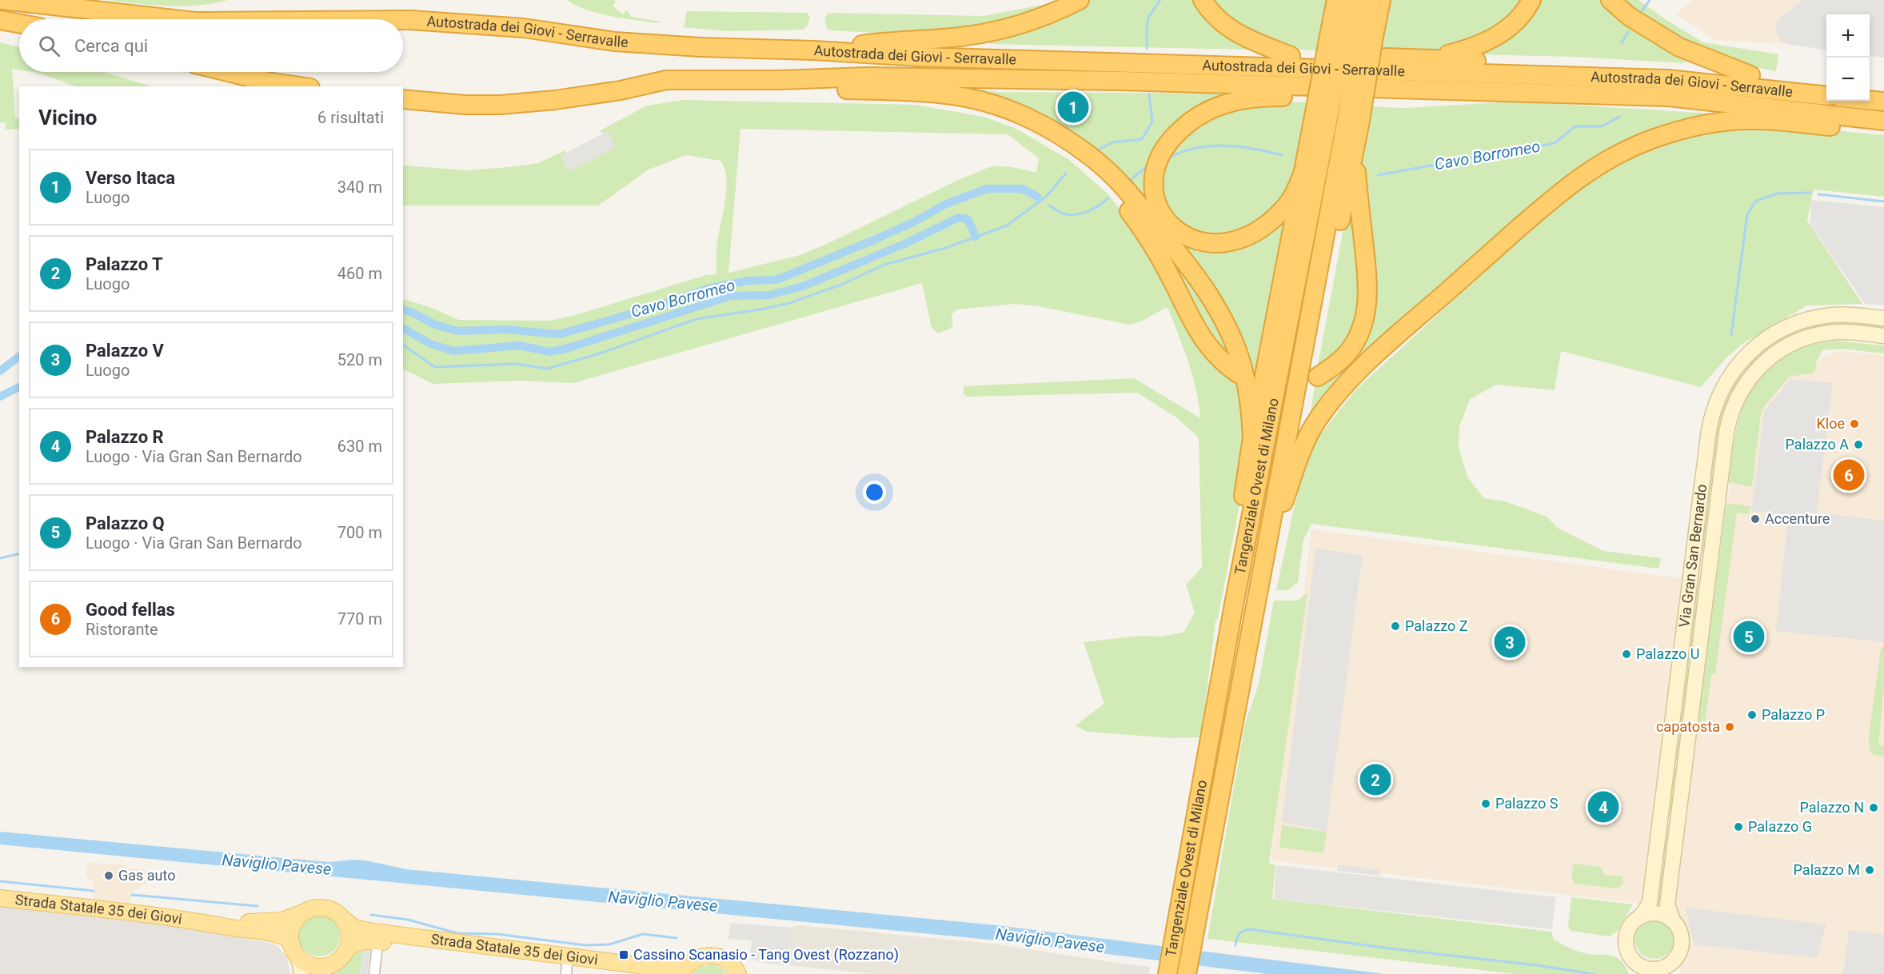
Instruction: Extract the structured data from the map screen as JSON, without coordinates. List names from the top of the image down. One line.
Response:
{"streets":{"highway":["Autostrada dei Giovi - Serravalle","Tangenziale Ovest di Milano"],"main road":["Via Gran San Bernardo","Strada Statale 35 dei Giovi"]},"water":["Cavo Borromeo","Naviglio Pavese"],"places":{"other":["Kloe","Palazzo A","Accenture","Palazzo Z","Palazzo U","Palazzo P","capatosta","Palazzo S","Palazzo N","Palazzo G","Palazzo M","Gas auto"],"transit":["Cassino Scanasio - Tang Ovest (Rozzano)"]},"page":{"map_buttons":["+","−"],"search":"Cerca qui","heading":["Vicino","6 risultati"],"pins":["1","6","5","3","2","4"],"list":[{"mark":"1","name":"Verso Itaca","note":"Luogo","value":"340 m"},{"mark":"2","name":"Palazzo T","note":"Luogo","value":"460 m"},{"mark":"3","name":"Palazzo V","note":"Luogo","value":"520 m"},{"mark":"4","name":"Palazzo R","note":"Luogo · Via Gran San Bernardo","value":"630 m"},{"mark":"5","name":"Palazzo Q","note":"Luogo · Via Gran San Bernardo","value":"700 m"},{"mark":"6","name":"Good fellas","note":"Ristorante","value":"770 m"}]}}
